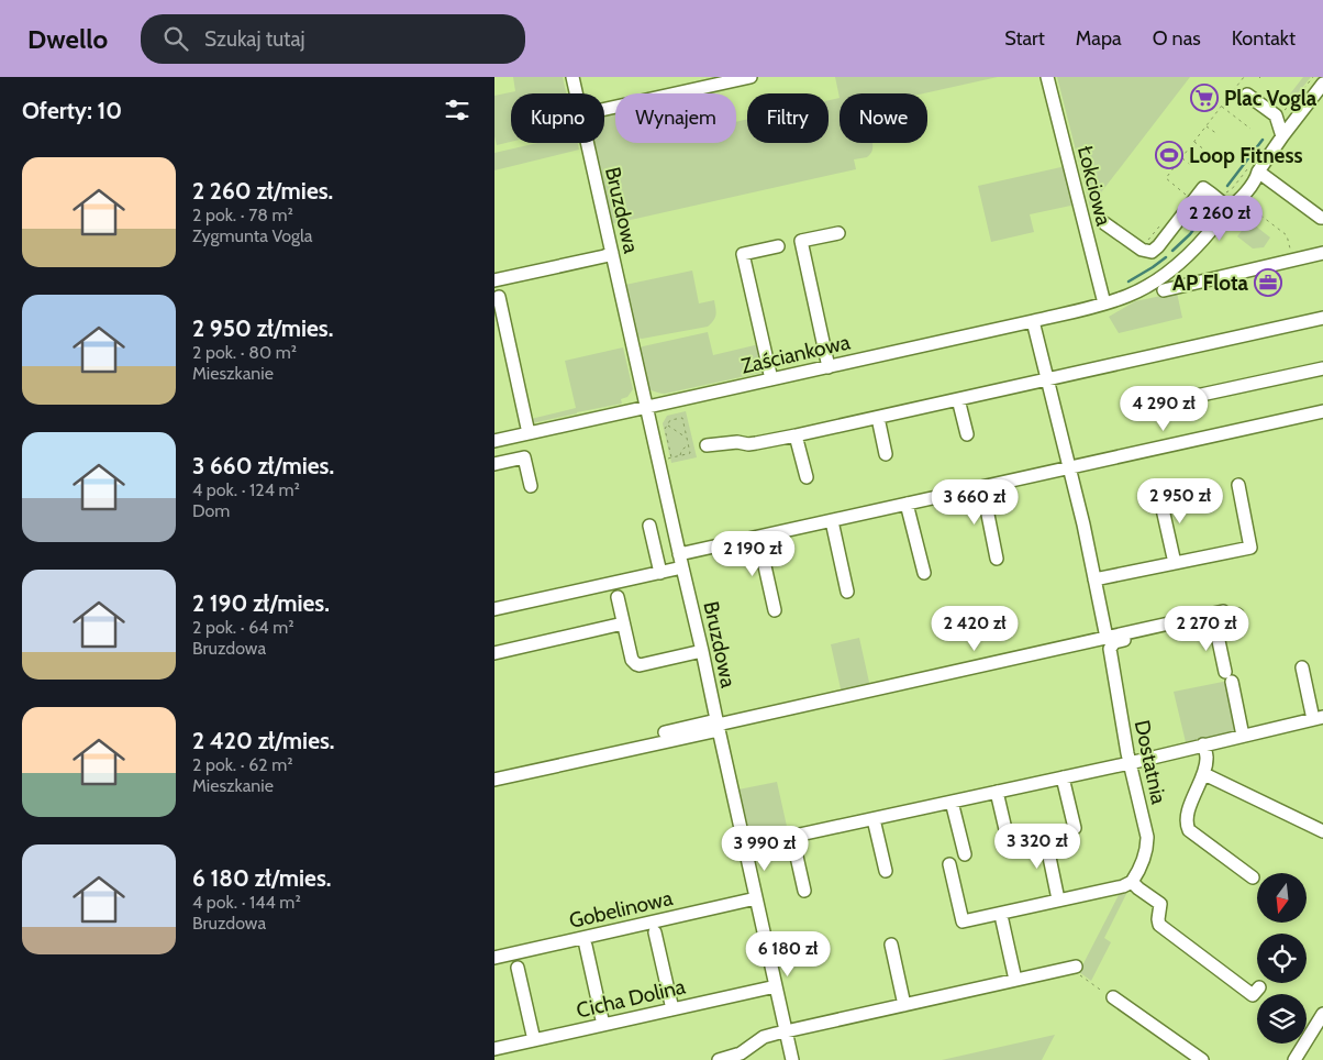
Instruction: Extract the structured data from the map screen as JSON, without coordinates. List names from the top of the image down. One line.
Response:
{"streets":{"street":["Łokciowa","Bruzdowa","Zaściankowa","Dostatnia","Gobelinowa","Cicha Dolina"]},"crossings":[["Łokciowa","Zaściankowa"],["Bruzdowa","Zaściankowa"],["Bruzdowa","Gobelinowa"],["Bruzdowa","Cicha Dolina"],["Zaściankowa","Dostatnia"]],"places":{"supermarket":["Plac Vogla"],"sports":["Loop Fitness"],"office":["AP Flota"]},"north":"bottom","page":{"header":"Dwello","search":"Szukaj tutaj","nav":["Start","Mapa","O nas","Kontakt"],"heading":"Oferty: 10","chip":["Kupno","Wynajem","Filtry","Nowe"],"list":[{"name":"2 260 zł/mies.","note":"2 pok. · 78 m² · Zygmunta Vogla"},{"name":"2 950 zł/mies.","note":"2 pok. · 80 m² · Mieszkanie"},{"name":"3 660 zł/mies.","note":"4 pok. · 124 m² · Dom"},{"name":"2 190 zł/mies.","note":"2 pok. · 64 m² · Bruzdowa"},{"name":"2 420 zł/mies.","note":"2 pok. · 62 m² · Mieszkanie"},{"name":"6 180 zł/mies.","note":"4 pok. · 144 m² · Bruzdowa"}],"price":["2 260 zł","4 290 zł","2 950 zł","3 660 zł","2 190 zł","2 420 zł","2 270 zł","3 320 zł","3 990 zł","6 180 zł"]}}
